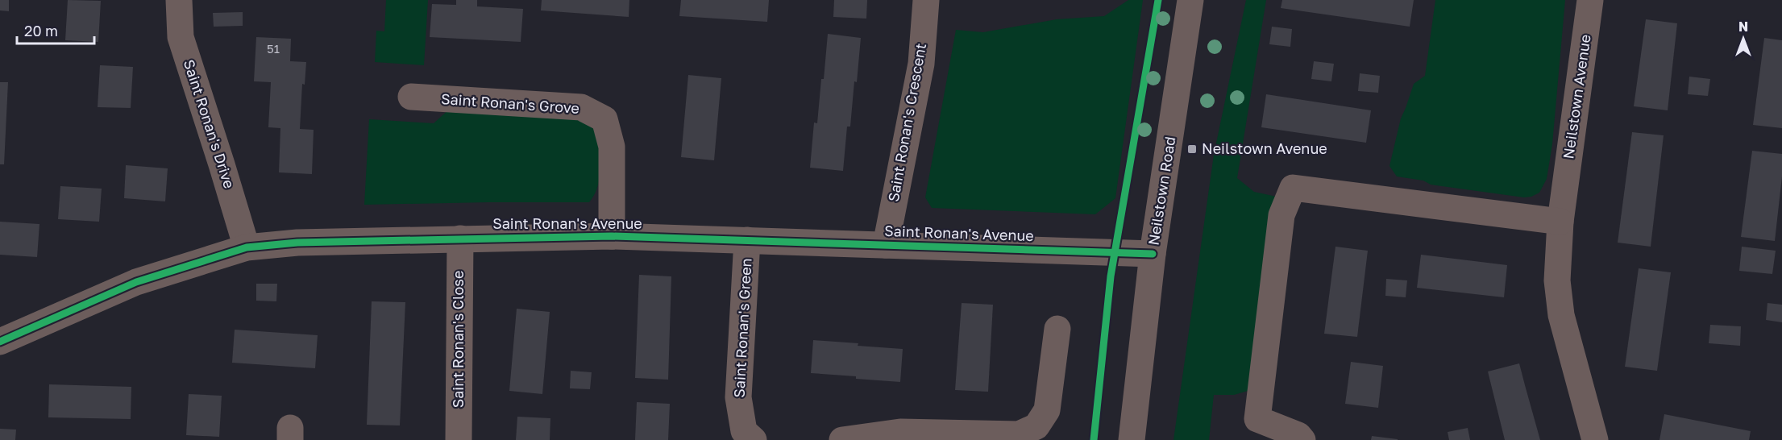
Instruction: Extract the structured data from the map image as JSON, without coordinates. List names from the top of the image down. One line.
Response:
{"streets":{"street":["Neilstown Avenue","Saint Ronan's Grove","Saint Ronan's Crescent","Saint Ronan's Drive","Neilstown Road","Saint Ronan's Avenue","Saint Ronan's Green","Saint Ronan's Close"]},"crossings":[["Saint Ronan's Grove","Saint Ronan's Avenue"],["Saint Ronan's Crescent","Saint Ronan's Avenue"],["Saint Ronan's Drive","Saint Ronan's Avenue"],["Neilstown Road","Saint Ronan's Avenue"],["Saint Ronan's Avenue","Saint Ronan's Green"],["Saint Ronan's Avenue","Saint Ronan's Close"]],"places":{"transit":["Neilstown Avenue"]},"house_numbers":["51"],"scale_bar":"20 m","north":"top"}
